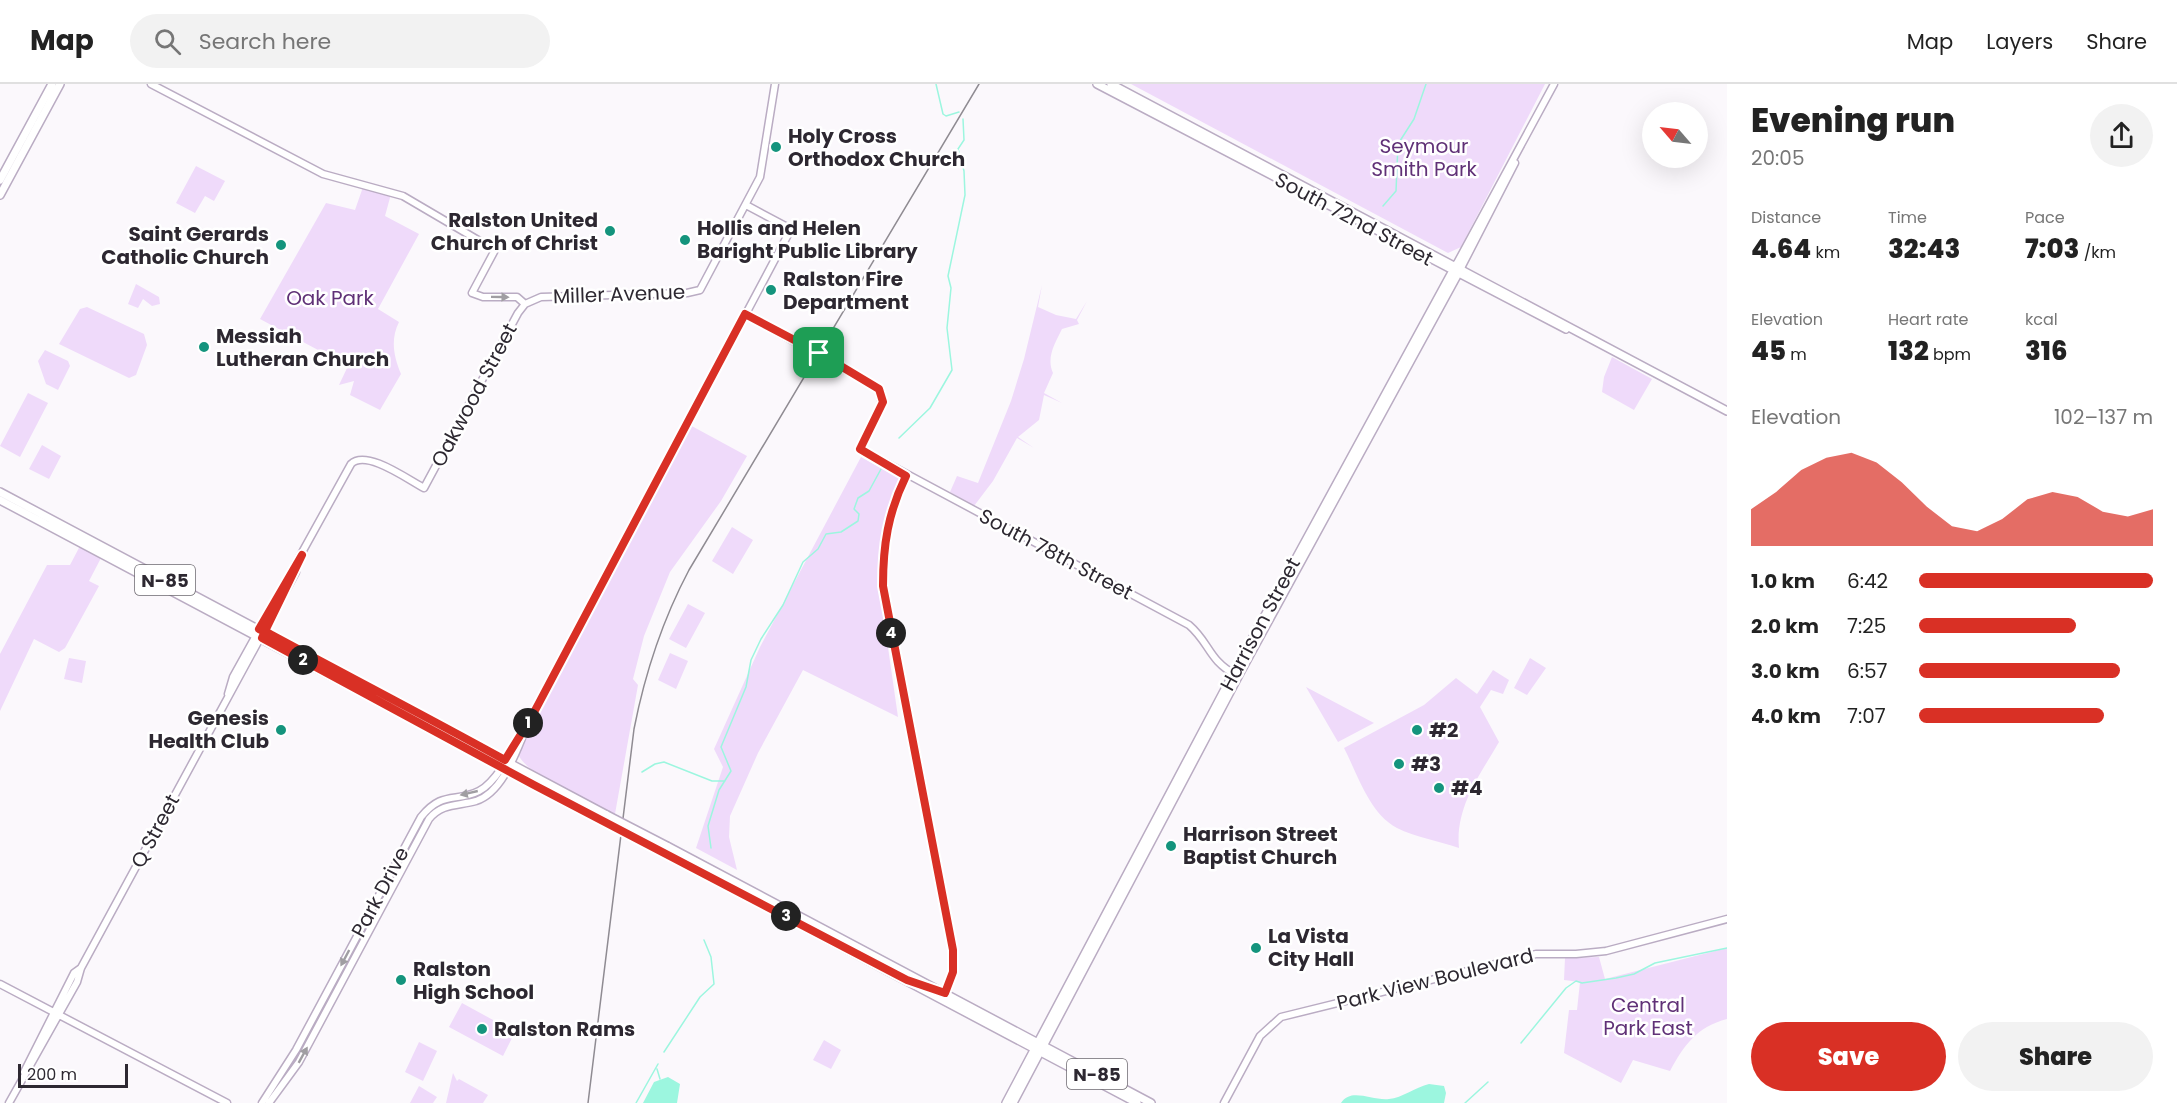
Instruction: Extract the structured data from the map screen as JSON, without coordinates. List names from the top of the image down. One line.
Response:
{"streets":{"main road":["South 72nd Street","N-85","Harrison Street"],"street":["Miller Avenue","Oakwood Street","South 78th Street","Q Street","Park Drive","Park View Boulevard"]},"crossings":[["South 72nd Street","Harrison Street"],["Miller Avenue","Oakwood Street"],["Miller Avenue","Park Drive"],["Oakwood Street","Q Street"],["South 78th Street","Harrison Street"],["South 78th Street","Park Drive"],["N-85","Harrison Street"],["N-85","Q Street"],["N-85","Park Drive"]],"one_way":["Miller Avenue"],"parks":["Seymour Smith Park","Oak Park","Central Park East"],"places":["Holy Cross Orthodox Church","Ralston United Church of Christ","Hollis and Helen Baright Public Library","Saint Gerards Catholic Church","Ralston Fire Department","Messiah Lutheran Church","Genesis Health Club","#2","#3","#4","Harrison Street Baptist Church","La Vista City Hall","Ralston High School","Ralston Rams"],"scale_bar":"200 m","north":"top left","page":{"header":"Map","search":"Search here","nav":["Map","Layers","Share"],"heading":["Evening run","20:05"],"stats":[["Distance","4.64 km"],["Time","32:43"],["Pace","7:03 /km"],["Elevation","45 m"],["Heart rate","132 bpm"],["kcal","316"]],"chart":["Elevation","102–137 m"],"list":[{"name":"1.0 km","note":"6:42"},{"name":"2.0 km","note":"7:25"},{"name":"3.0 km","note":"6:57"},{"name":"4.0 km","note":"7:07"}],"pins":["4","2","1","3"],"buttons":["Save","Share"],"scale":"200 m"}}
